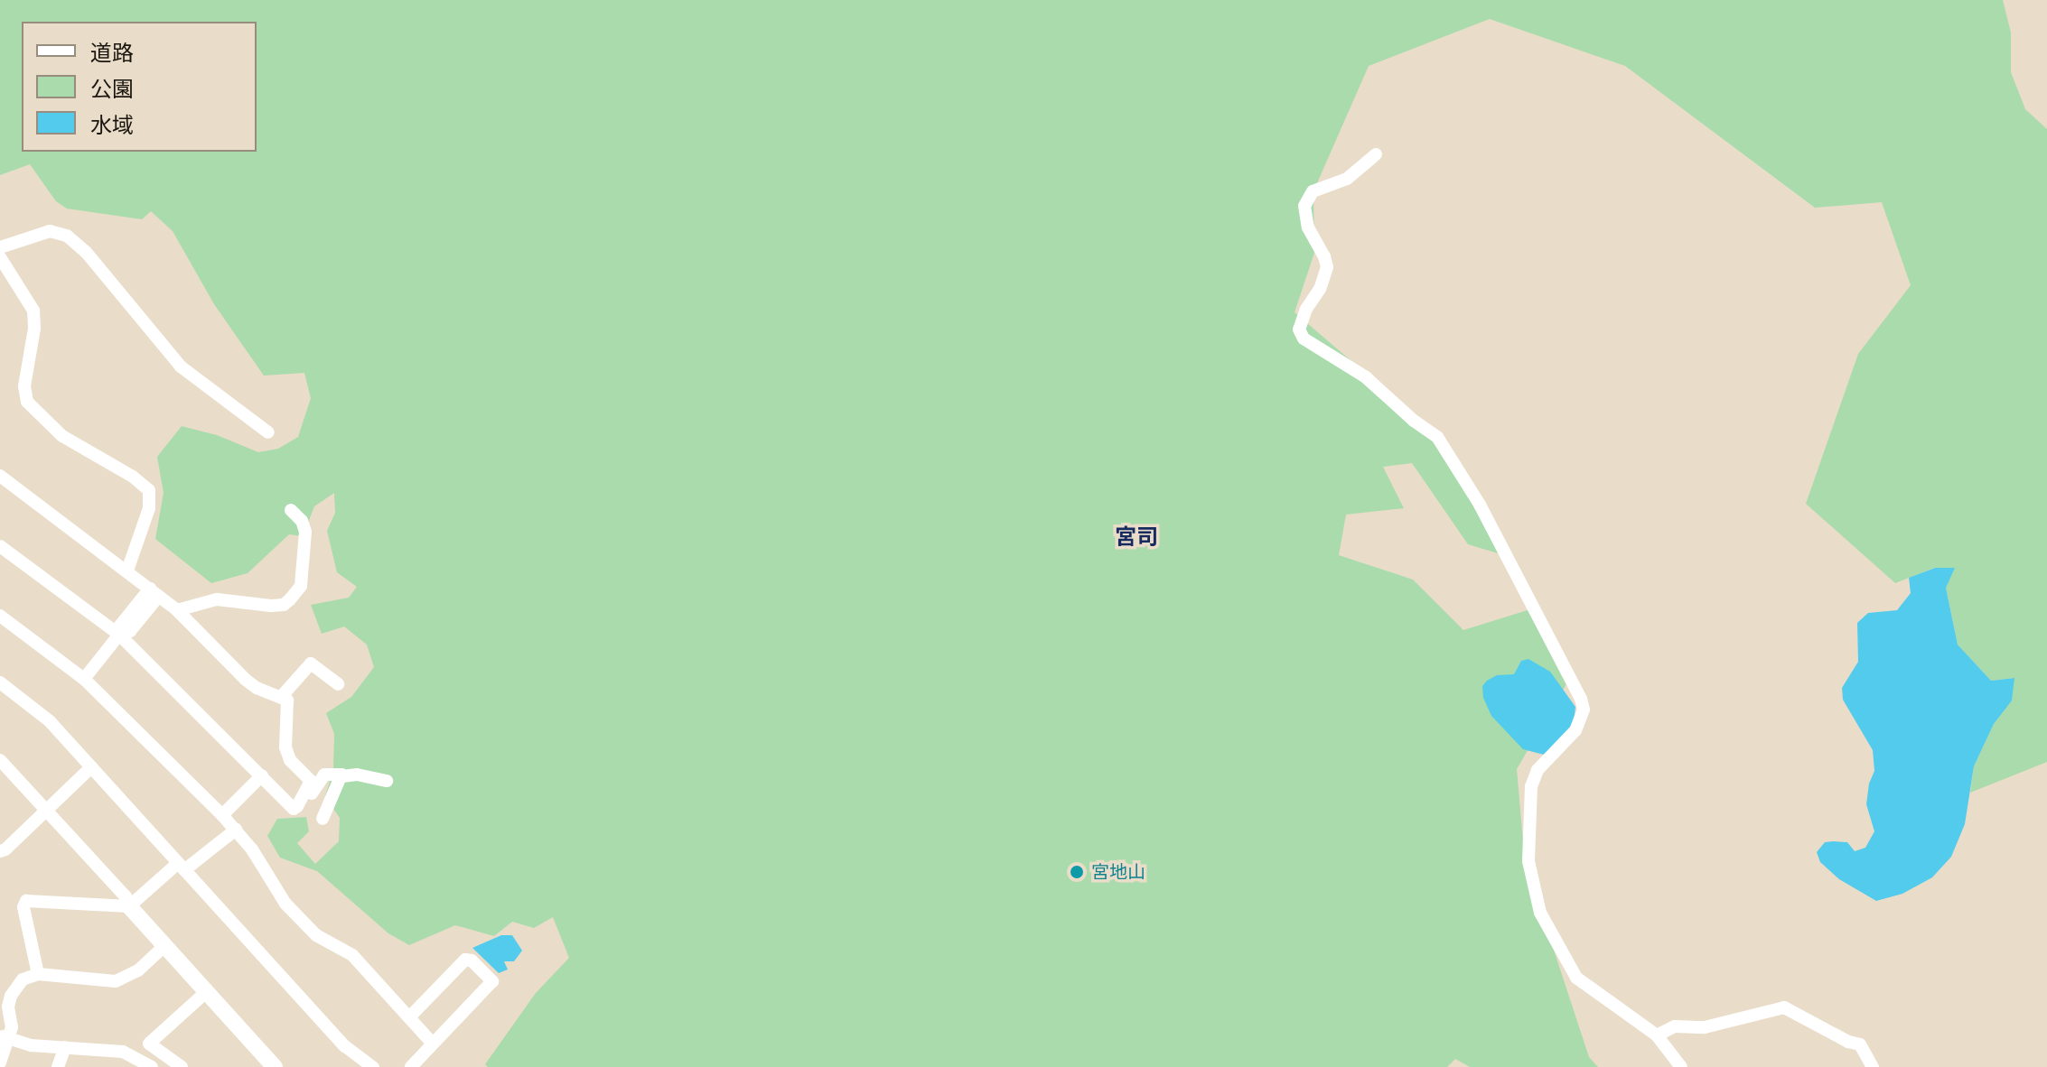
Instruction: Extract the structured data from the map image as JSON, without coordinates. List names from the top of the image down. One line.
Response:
{"districts":["宮司"],"places":["宮地山"],"legend":["道路","公園","水域"]}
